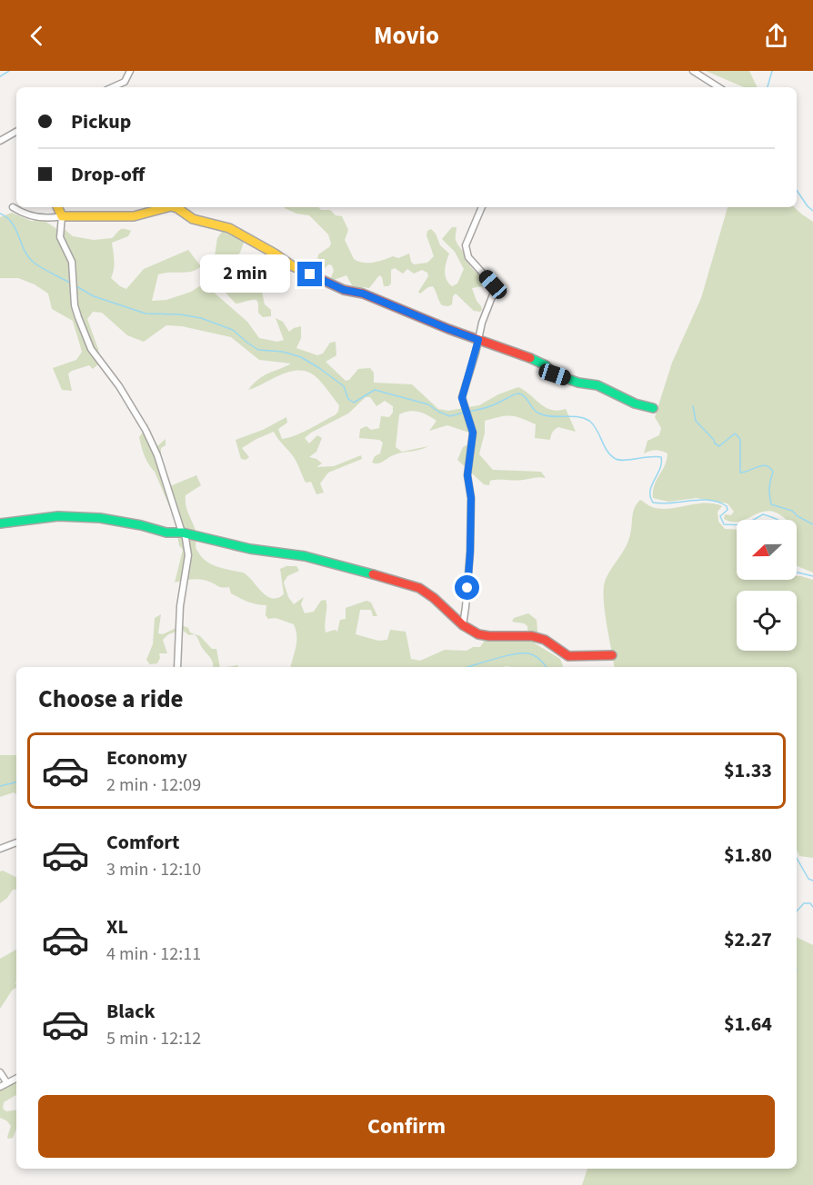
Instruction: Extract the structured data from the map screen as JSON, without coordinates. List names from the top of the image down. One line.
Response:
{"north":"left","page":{"header":"Movio","banner":["Pickup","Drop-off"],"bubble":"2 min","heading":"Choose a ride","list":[{"name":"Economy","note":"2 min · 12:09","value":"$1.33"},{"name":"Comfort","note":"3 min · 12:10","value":"$1.80"},{"name":"XL","note":"4 min · 12:11","value":"$2.27"},{"name":"Black","note":"5 min · 12:12","value":"$1.64"}],"buttons":"Confirm"}}
